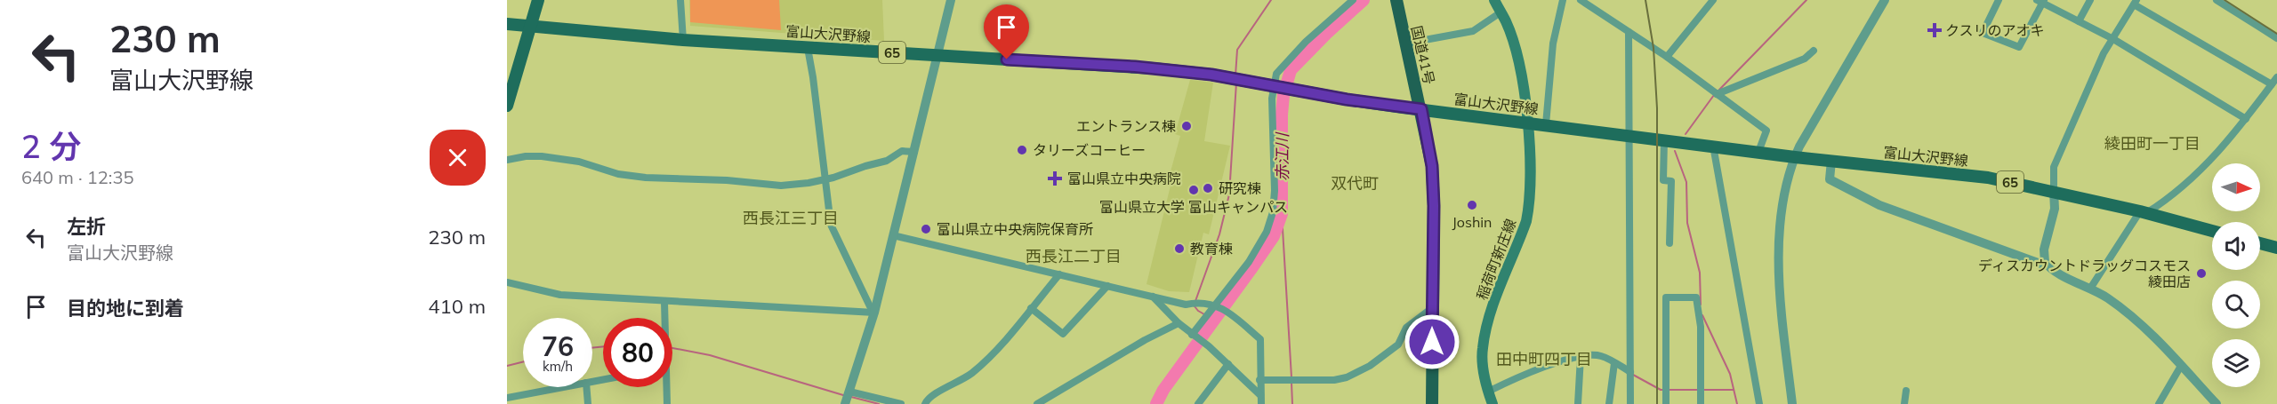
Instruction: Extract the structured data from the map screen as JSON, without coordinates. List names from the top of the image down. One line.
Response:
{"streets":{"highway":["国道41号"],"main road":["富山大沢野線","65","稲荷町新庄線"]},"crossings":[["富山大沢野線","国道41号"],["富山大沢野線","稲荷町新庄線"]],"districts":["綾田町一丁目","双代町","西長江三丁目","西長江二丁目","田中町四丁目"],"water":["赤江川"],"places":{"health":["クスリのアオキ","富山県立中央病院"],"other":["エントランス棟","タリーズコーヒー","研究棟","富山県立大学 富山キャンパス","Joshin","富山県立中央病院保育所","教育棟","ディスカウントドラッグコスモス 綾田店"]},"north":"right","page":{"turn":["230 m","富山大沢野線"],"heading":["2 分","640 m · 12:35"],"list":[{"name":"左折","note":"富山大沢野線","value":"230 m"},{"name":"目的地に到着","value":"410 m"}],"speed":"76 km/h","limit":"80"}}
